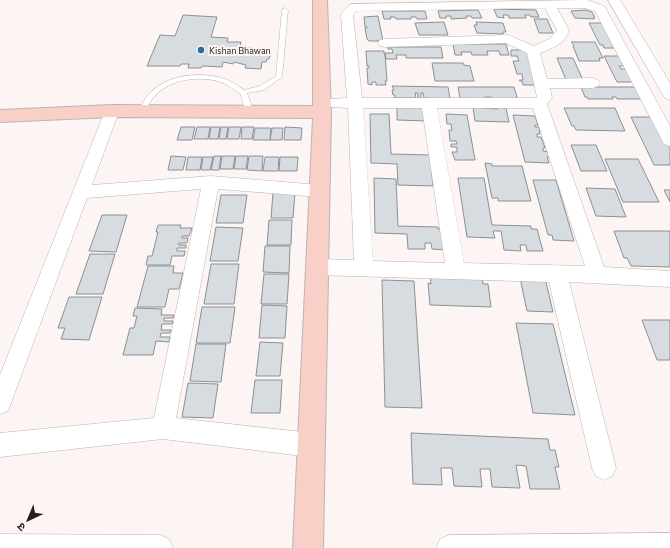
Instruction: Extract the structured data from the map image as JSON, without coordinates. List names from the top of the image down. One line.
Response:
{"places":["Kishan Bhawan"],"north":"bottom left"}
